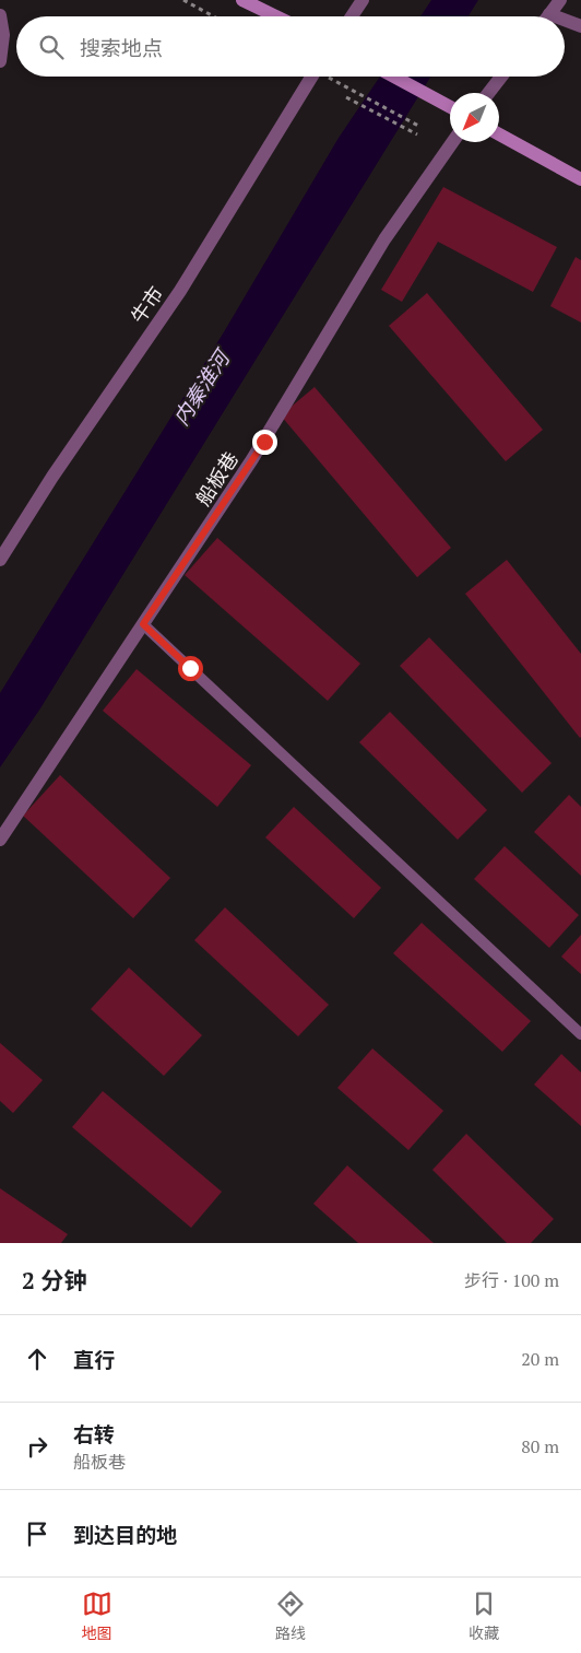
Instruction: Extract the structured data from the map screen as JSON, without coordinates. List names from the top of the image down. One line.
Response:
{"streets":{"street":["牛市","船板巷"]},"water":["内秦淮河"],"north":"bottom left","page":{"search":"搜索地点","heading":["2 分钟","步行 · 100 m"],"list":[["直行","20 m"],["右转","船板巷","80 m"],"到达目的地"],"nav":["地图","路线","收藏"]}}
